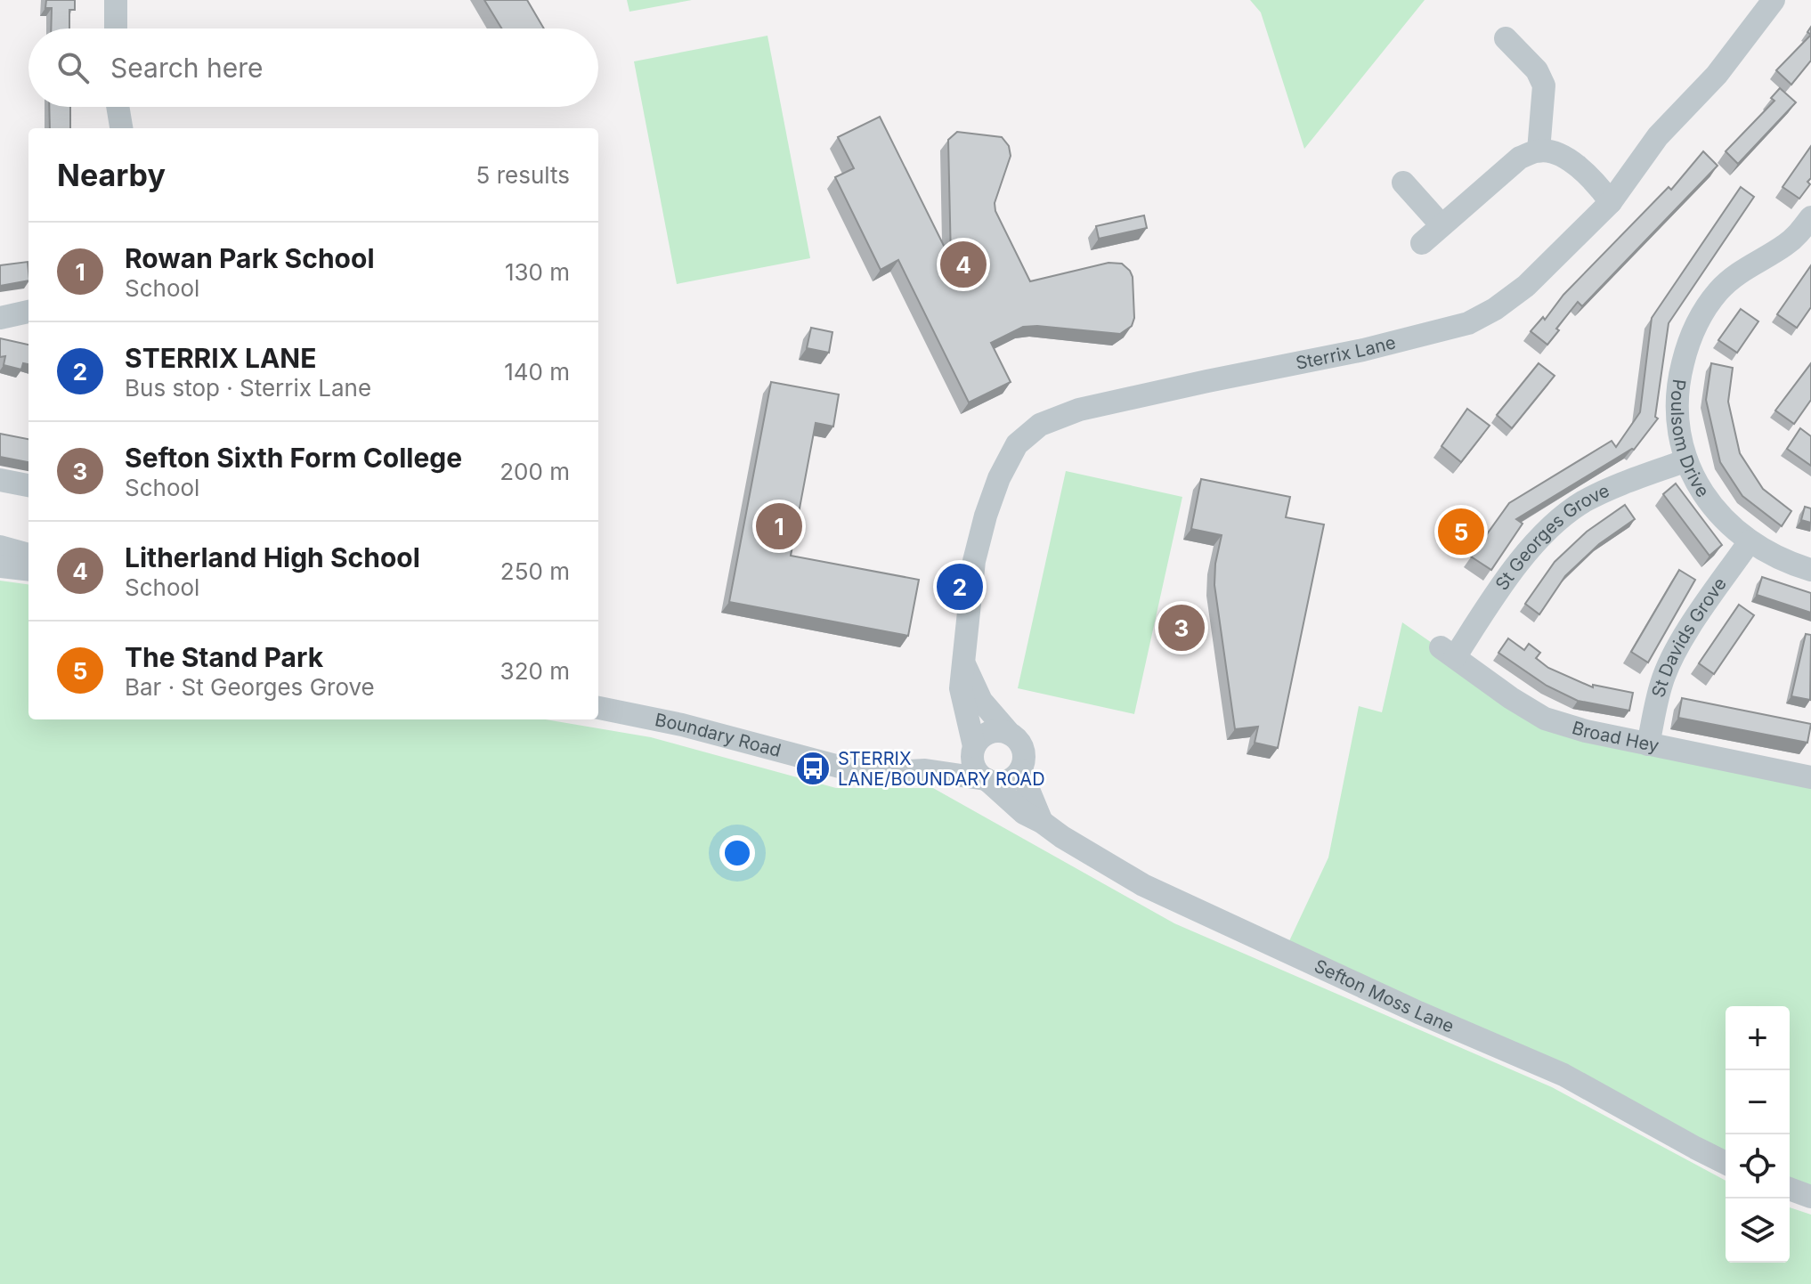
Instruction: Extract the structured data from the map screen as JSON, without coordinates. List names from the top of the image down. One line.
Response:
{"streets":{"street":["Sterrix Lane","Poulsom Drive","St Georges Grove","St Davids Grove","Boundary Road","Broad Hey","Sefton Moss Lane"]},"crossings":[["Sterrix Lane","Boundary Road"],["Sterrix Lane","Sefton Moss Lane"],["Poulsom Drive","St Georges Grove"],["Poulsom Drive","St Davids Grove"],["St Georges Grove","Broad Hey"],["St Davids Grove","Broad Hey"],["Boundary Road","Sefton Moss Lane"]],"places":{"bus stop":["STERRIX LANE/BOUNDARY ROAD"]},"page":{"search":"Search here","heading":["Nearby","5 results"],"list":[{"mark":"1","name":"Rowan Park School","note":"School","value":"130 m"},{"mark":"2","name":"STERRIX LANE","note":"Bus stop · Sterrix Lane","value":"140 m"},{"mark":"3","name":"Sefton Sixth Form College","note":"School","value":"200 m"},{"mark":"4","name":"Litherland High School","note":"School","value":"250 m"},{"mark":"5","name":"The Stand Park","note":"Bar · St Georges Grove","value":"320 m"}],"pins":["4","1","5","2","3"],"map_buttons":["+","−"]}}
